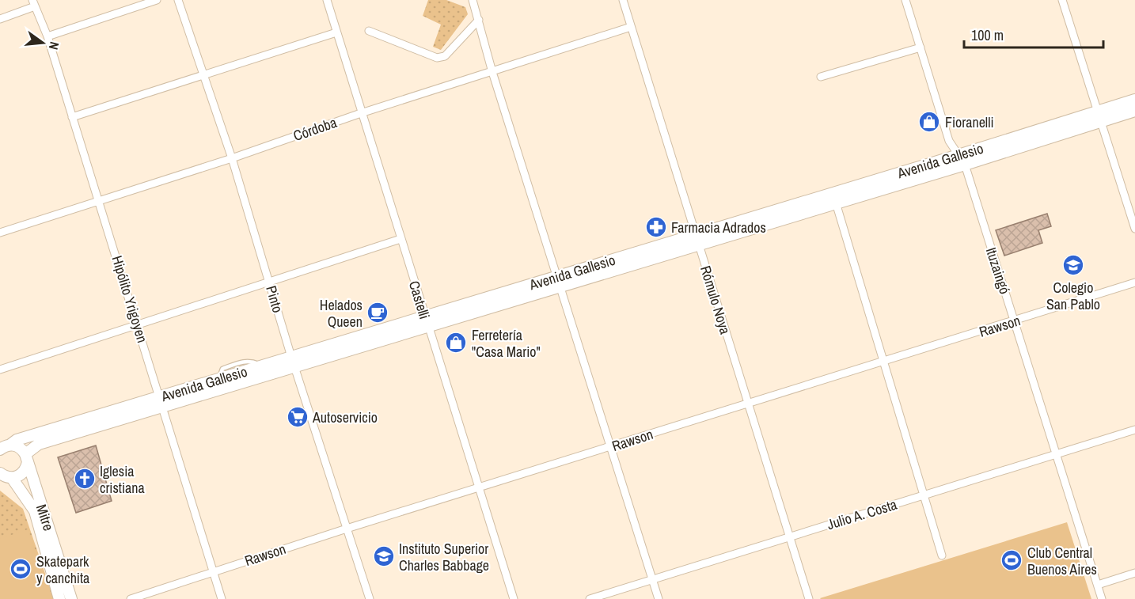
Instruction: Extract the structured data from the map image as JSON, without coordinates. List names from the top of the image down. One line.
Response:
{"streets":{"main road":["Avenida Gallesio","Mitre"],"street":["Córdoba","Ituzaingó","Hipólito Yrigoyen","Pinto","Castelli","Rómulo Noya","Rawson","Julio A. Costa"]},"crossings":[["Córdoba","Hipólito Yrigoyen"],["Córdoba","Pinto"],["Córdoba","Castelli"],["Córdoba","Rómulo Noya"],["Avenida Gallesio","Ituzaingó"],["Avenida Gallesio","Hipólito Yrigoyen"],["Avenida Gallesio","Pinto"],["Avenida Gallesio","Castelli"],["Avenida Gallesio","Rómulo Noya"],["Avenida Gallesio","Mitre"],["Ituzaingó","Rawson"],["Ituzaingó","Julio A. Costa"],["Hipólito Yrigoyen","Rawson"],["Pinto","Rawson"],["Castelli","Rawson"],["Rómulo Noya","Rawson"],["Rómulo Noya","Julio A. Costa"]],"places":{"shop":["Fioranelli","Ferretería \"Casa Mario\""],"pharmacy":["Farmacia Adrados"],"school or university":["Colegio San Pablo","Instituto Superior Charles Babbage"],"cafe":["Helados Queen"],"supermarket":["Autoservicio"],"church":["Iglesia cristiana"],"sports":["Club Central Buenos Aires","Skatepark y canchita"]},"scale_bar":"100 m","north":"right"}
